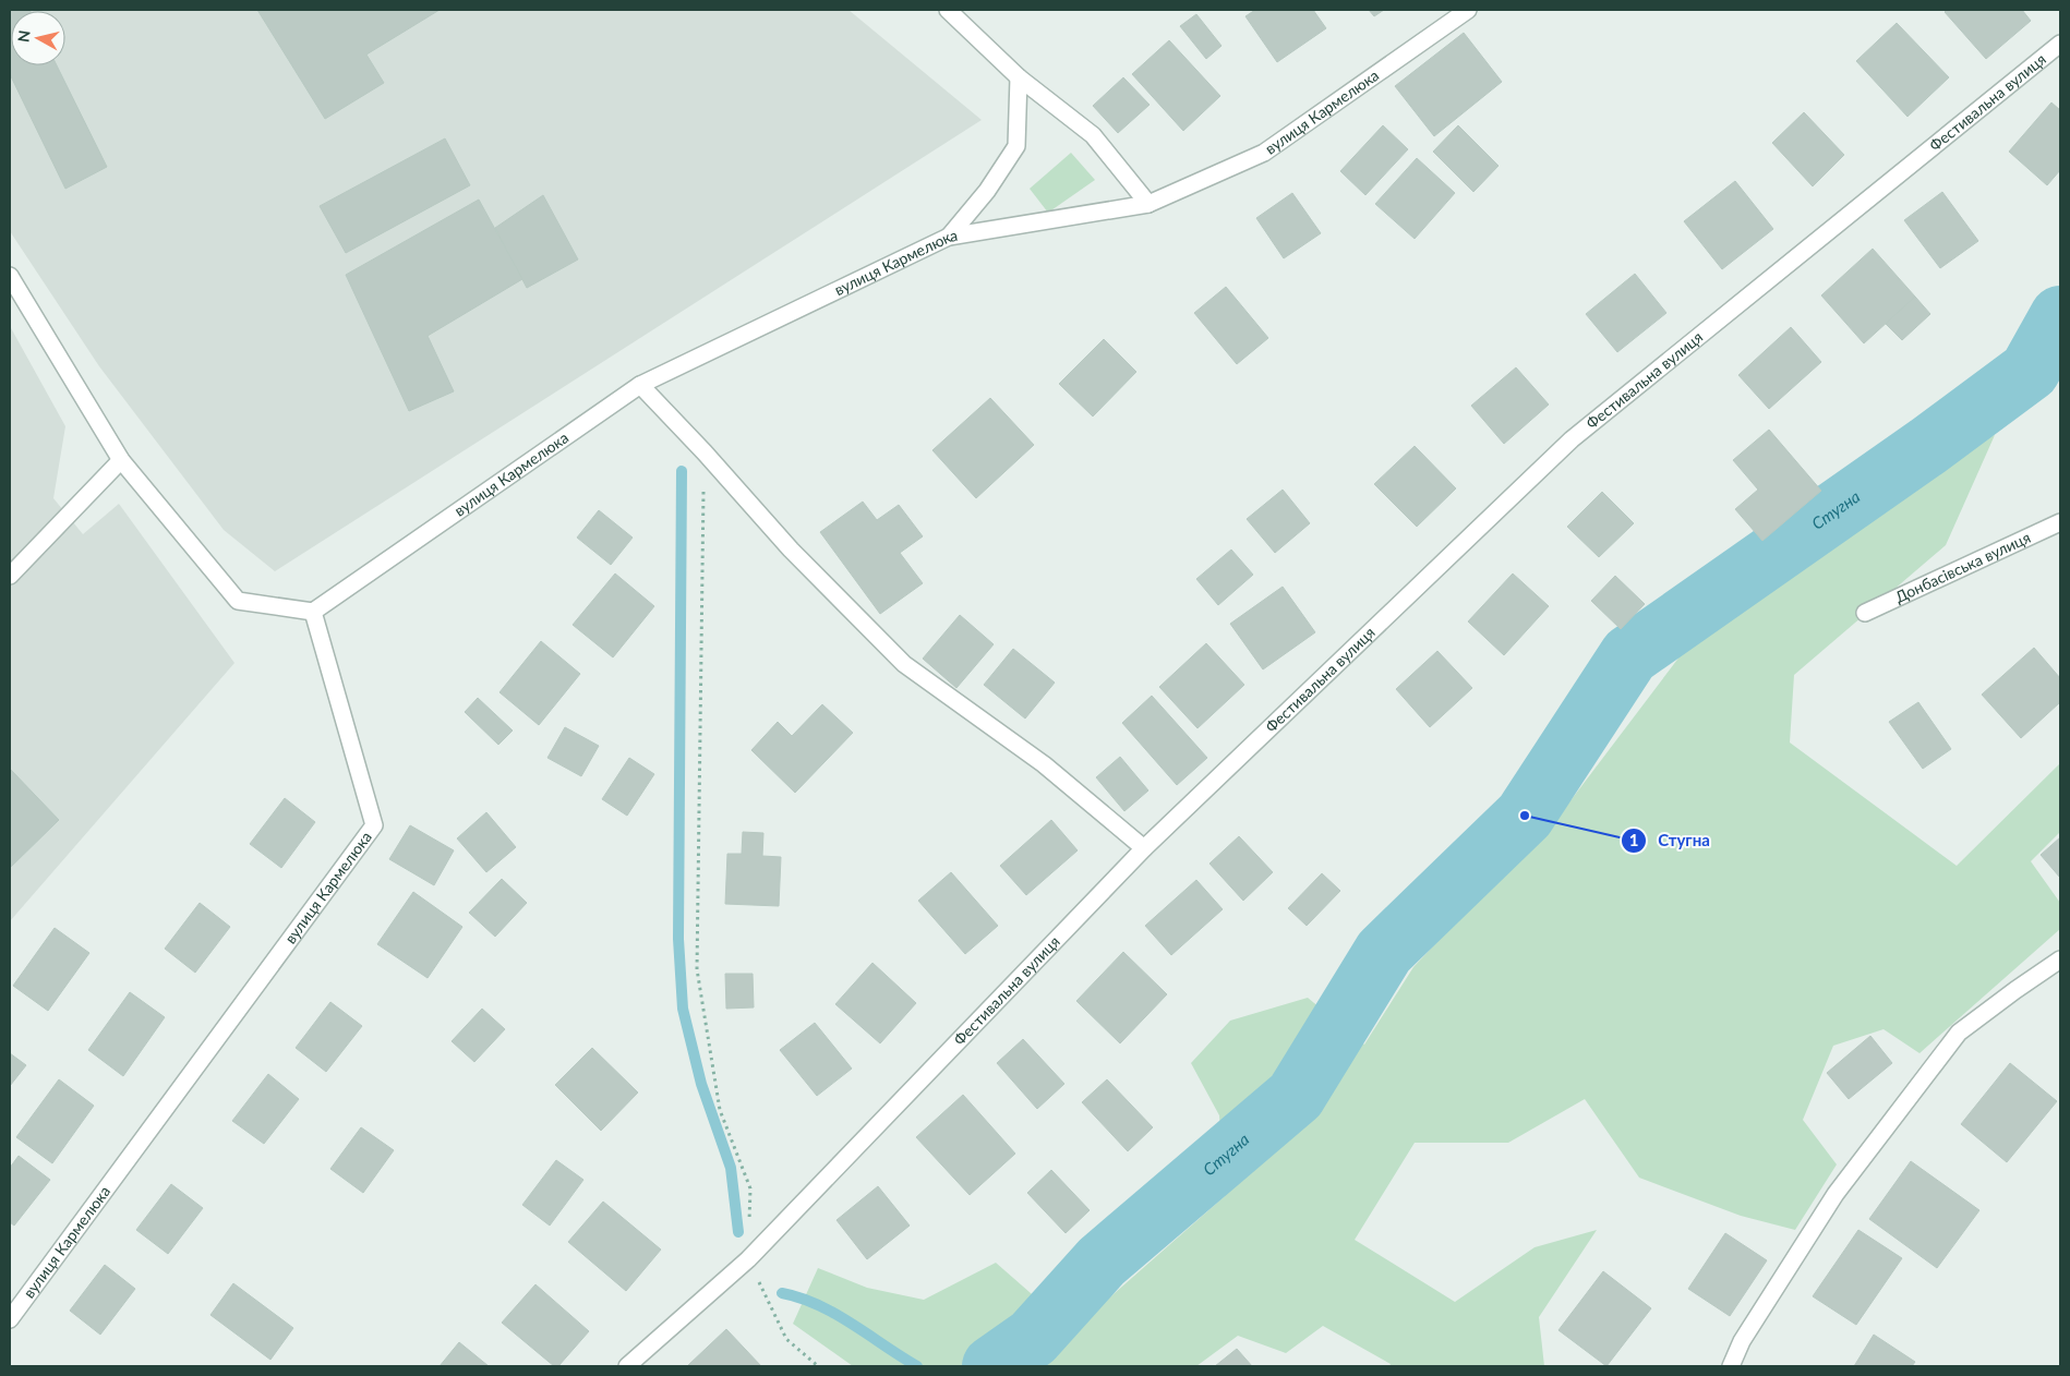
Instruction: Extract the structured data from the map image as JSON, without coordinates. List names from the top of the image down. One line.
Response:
{"streets":{"street":["Фестивальна вулиця","вулиця Кармелюка","Донбасівська вулиця"]},"water":["Стугна"],"places":["Стугна"],"north":"left"}
